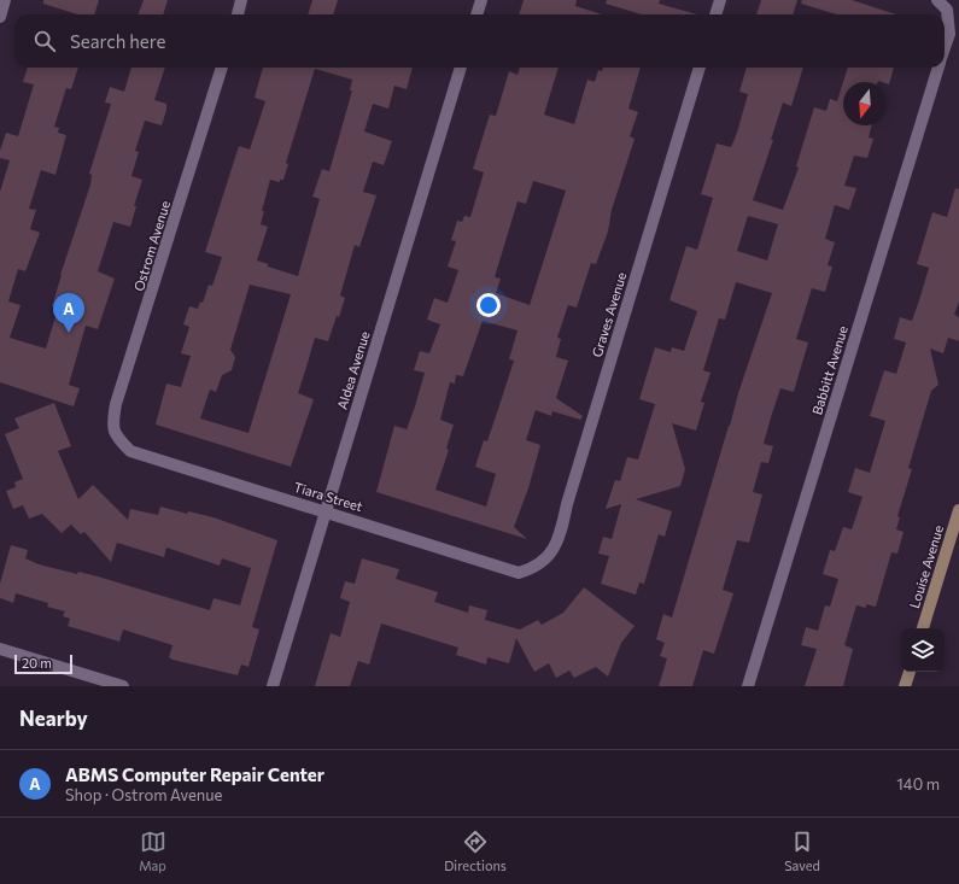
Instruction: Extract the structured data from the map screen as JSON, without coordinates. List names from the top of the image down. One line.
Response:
{"streets":{"main road":["Louise Avenue"],"street":["Ostrom Avenue","Graves Avenue","Aldea Avenue","Babbitt Avenue","Tiara Street"]},"crossings":[["Ostrom Avenue","Tiara Street"],["Graves Avenue","Tiara Street"],["Aldea Avenue","Tiara Street"]],"scale_bar":"20 m","north":"bottom","page":{"search":"Search here","pins":"A","scale":"20 m","heading":"Nearby","list":[{"mark":"A","name":"ABMS Computer Repair Center","note":"Shop · Ostrom Avenue","value":"140 m"}],"nav":["Map","Directions","Saved"]}}
